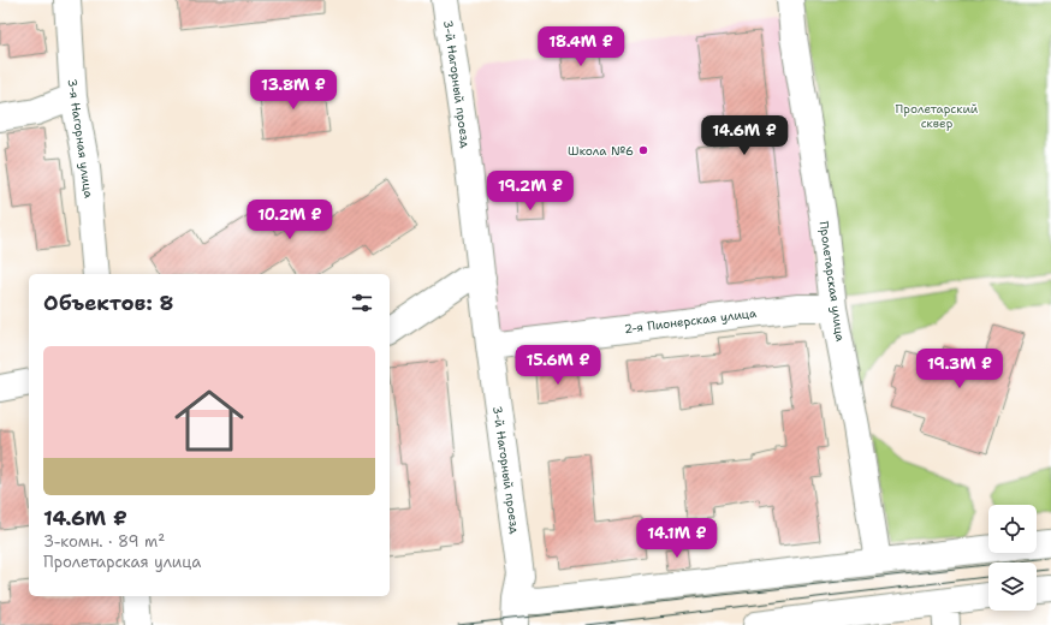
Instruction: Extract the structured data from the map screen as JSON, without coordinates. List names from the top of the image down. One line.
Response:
{"streets":{"street":["3-й Нагорный проезд","3-я Нагорная улица","Пролетарская улица","2-я Пионерская улица"]},"crossings":[["3-й Нагорный проезд","2-я Пионерская улица"],["Пролетарская улица","2-я Пионерская улица"]],"parks":["Пролетарский сквер"],"places":["Школа №6"],"page":{"price":["18.4M ₽","13.8M ₽","14.6M ₽","19.2M ₽","10.2M ₽","15.6M ₽","19.3M ₽","14.1M ₽"],"heading":"Объектов: 8","list":[{"name":"14.6M ₽","note":"3-комн. · 89 m² · Пролетарская улица"}]}}
